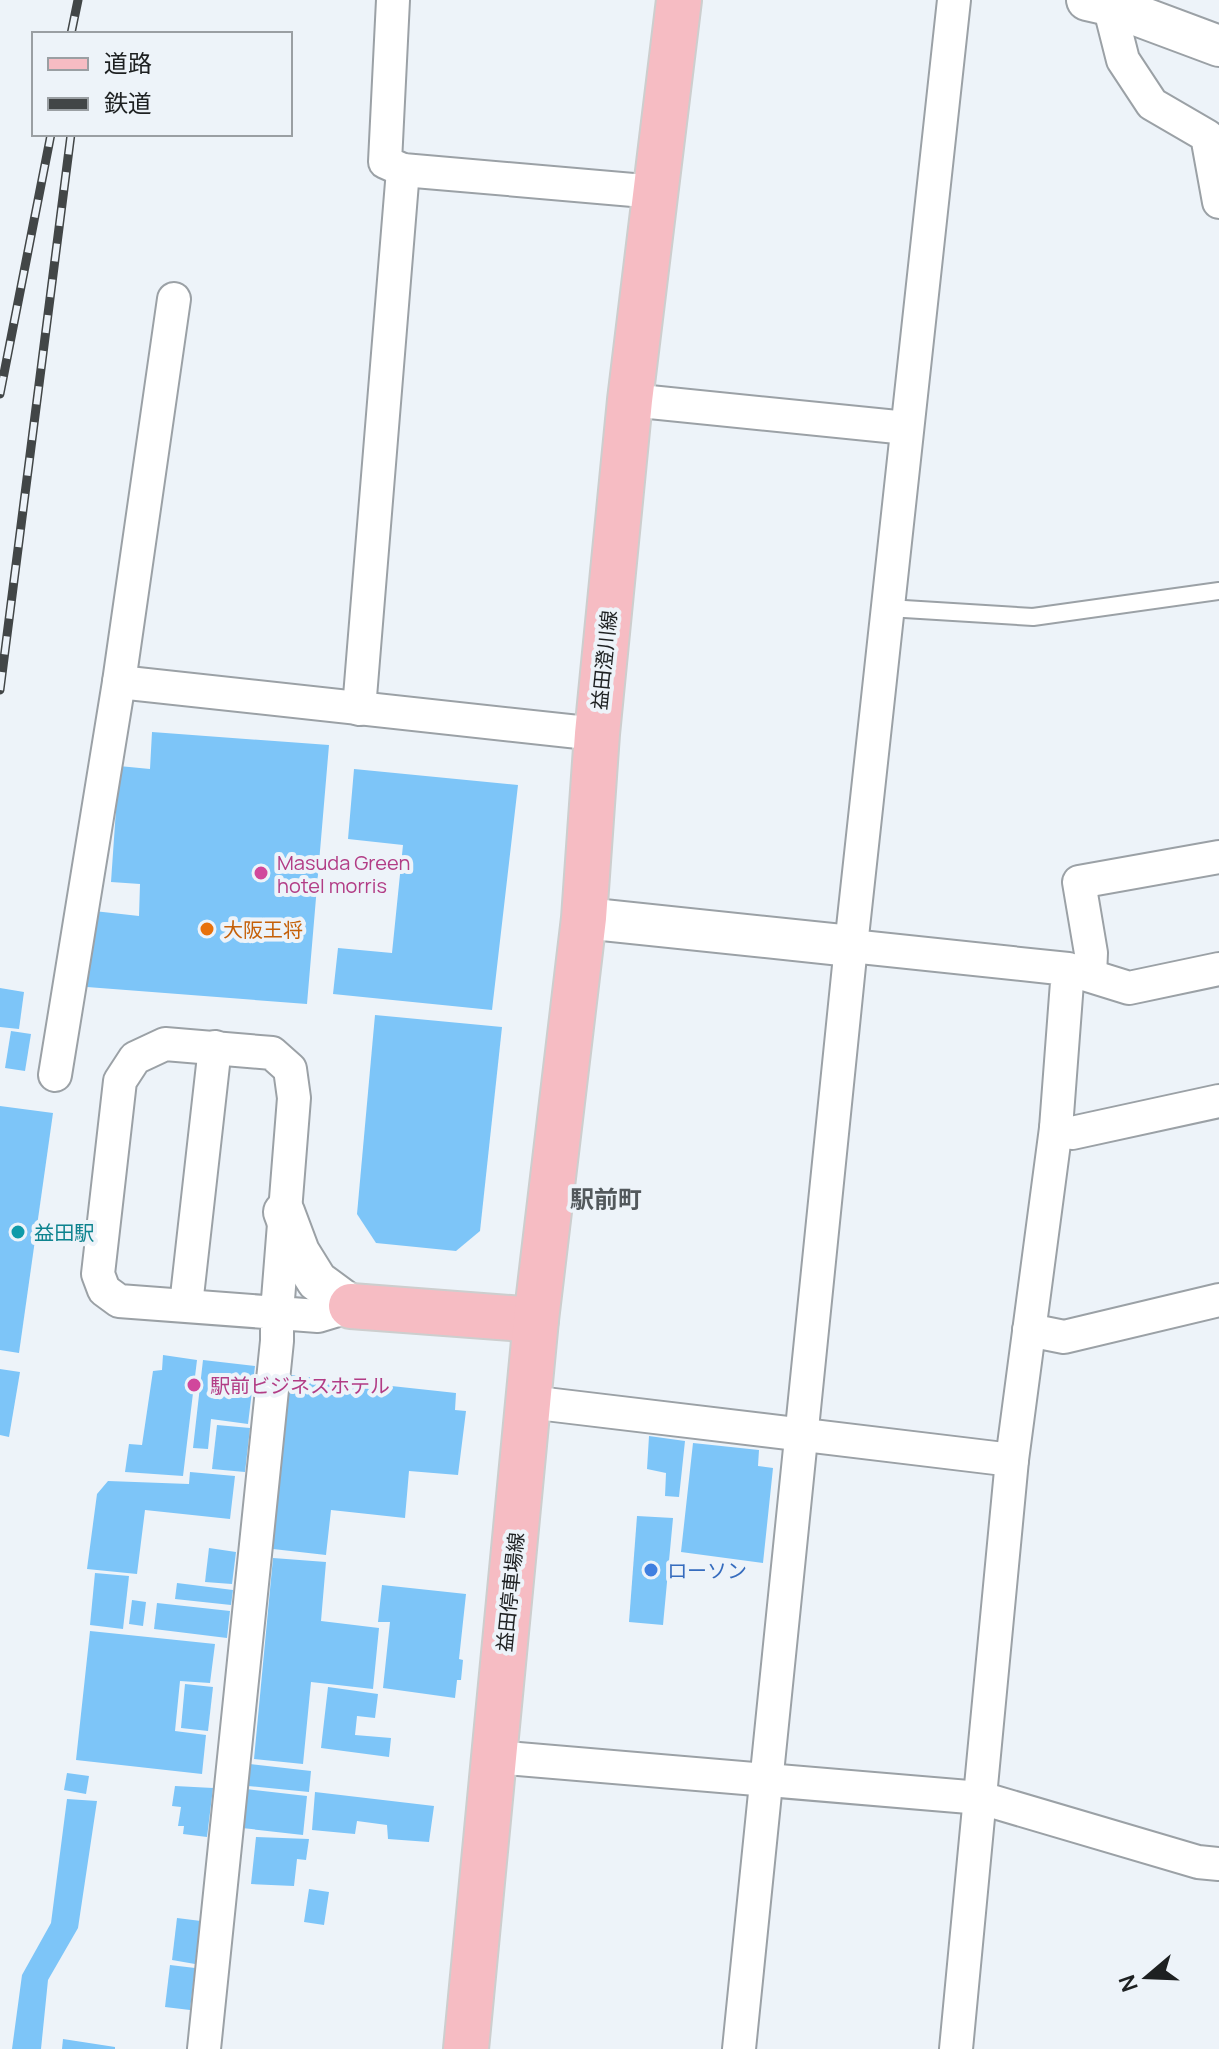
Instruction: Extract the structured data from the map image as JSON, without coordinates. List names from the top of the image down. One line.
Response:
{"streets":{"main road":["益田澄川線","益田停車場線"]},"crossings":[["益田澄川線","益田停車場線"]],"districts":["駅前町"],"places":["Masuda Green hotel morris","大阪王将","益田駅","駅前ビジネスホテル","ローソン"],"legend":["道路","鉄道"],"north":"left"}
